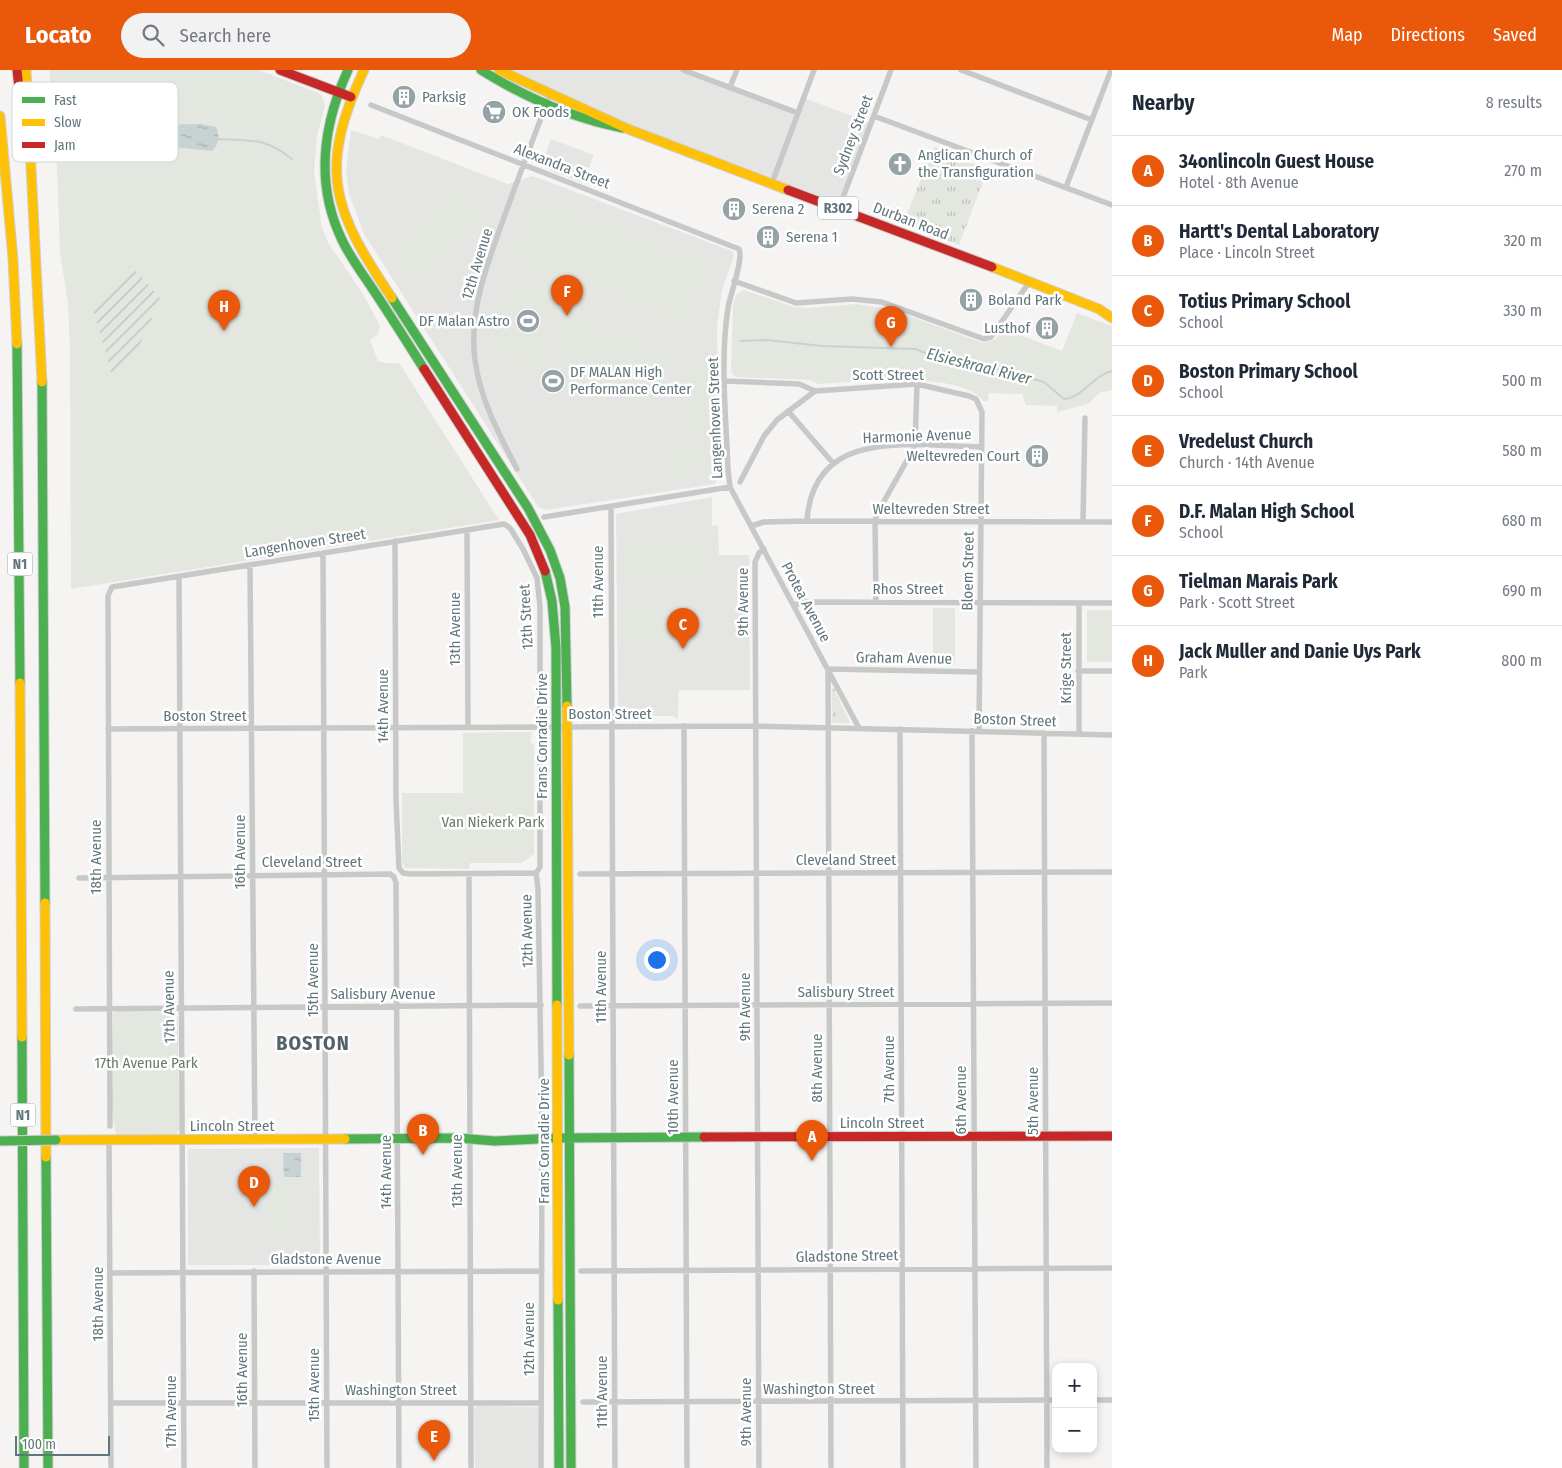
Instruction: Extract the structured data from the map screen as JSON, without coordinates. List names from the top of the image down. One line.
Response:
{"streets":{"main road":["R302","Durban Road","N1","Frans Conradie Drive","Lincoln Street"],"street":["Sydney Street","Alexandra Street","12th Avenue","Scott Street","Langenhoven Street","Harmonie Avenue","Weltevreden Street","Bloem Street","11th Avenue","Rhos Street","9th Avenue","Protea Avenue","12th Street","13th Avenue","Graham Avenue","Krige Street","14th Avenue","Boston Street","16th Avenue","18th Avenue","Cleveland Street","15th Avenue","Salisbury Street","Salisbury Avenue","17th Avenue","8th Avenue","7th Avenue","10th Avenue","6th Avenue","5th Avenue","Gladstone Street","Gladstone Avenue","Washington Street"]},"crossings":[["Sydney Street","Durban Road"],["Alexandra Street","12th Avenue"],["Alexandra Street","Langenhoven Street"],["Durban Road","12th Avenue"],["12th Avenue","Salisbury Avenue"],["12th Avenue","Gladstone Avenue"],["12th Avenue","Washington Street"],["Scott Street","Langenhoven Street"],["Scott Street","Bloem Street"],["Langenhoven Street","11th Avenue"],["Langenhoven Street","Protea Avenue"],["Langenhoven Street","12th Street"],["Langenhoven Street","13th Avenue"],["Langenhoven Street","14th Avenue"],["Langenhoven Street","16th Avenue"],["Langenhoven Street","18th Avenue"],["Langenhoven Street","15th Avenue"],["Langenhoven Street","17th Avenue"],["Harmonie Avenue","Weltevreden Street"],["Harmonie Avenue","Bloem Street"],["Weltevreden Street","Bloem Street"],["Weltevreden Street","Protea Avenue"],["Bloem Street","Rhos Street"],["Bloem Street","Graham Avenue"],["Bloem Street","Boston Street"],["Bloem Street","6th Avenue"],["11th Avenue","Boston Street"],["11th Avenue","Cleveland Street"],["11th Avenue","Salisbury Street"],["11th Avenue","Lincoln Street"],["11th Avenue","Gladstone Street"],["11th Avenue","Washington Street"],["Rhos Street","Protea Avenue"],["Rhos Street","Krige Street"],["9th Avenue","Protea Avenue"],["9th Avenue","Boston Street"],["9th Avenue","Cleveland Street"],["9th Avenue","Salisbury Street"],["9th Avenue","Lincoln Street"],["9th Avenue","Gladstone Street"],["9th Avenue","Washington Street"],["Protea Avenue","Graham Avenue"],["Protea Avenue","Boston Street"],["Protea Avenue","8th Avenue"],["13th Avenue","14th Avenue"],["13th Avenue","Boston Street"],["13th Avenue","Salisbury Avenue"],["13th Avenue","Lincoln Street"],["13th Avenue","Gladstone Avenue"],["13th Avenue","Washington Street"],["Graham Avenue","8th Avenue"],["Krige Street","Boston Street"],["14th Avenue","Boston Street"],["14th Avenue","Cleveland Street"],["14th Avenue","Salisbury Avenue"],["14th Avenue","Lincoln Street"],["14th Avenue","Gladstone Avenue"],["14th Avenue","Washington Street"],["Boston Street","Frans Conradie Drive"],["Boston Street","16th Avenue"],["Boston Street","18th Avenue"],["Boston Street","15th Avenue"],["Boston Street","17th Avenue"],["Boston Street","8th Avenue"],["Boston Street","7th Avenue"],["Boston Street","10th Avenue"],["Boston Street","6th Avenue"],["Boston Street","5th Avenue"],["Frans Conradie Drive","Lincoln Street"],["16th Avenue","Cleveland Street"],["16th Avenue","Salisbury Avenue"],["16th Avenue","Lincoln Street"],["16th Avenue","Gladstone Avenue"],["16th Avenue","Washington Street"],["18th Avenue","Cleveland Street"],["18th Avenue","Salisbury Avenue"],["18th Avenue","Lincoln Street"],["18th Avenue","Gladstone Avenue"],["18th Avenue","Washington Street"],["Cleveland Street","15th Avenue"],["Cleveland Street","17th Avenue"],["Cleveland Street","8th Avenue"],["Cleveland Street","7th Avenue"],["Cleveland Street","10th Avenue"],["Cleveland Street","6th Avenue"],["Cleveland Street","5th Avenue"],["15th Avenue","Salisbury Avenue"],["15th Avenue","Lincoln Street"],["15th Avenue","Gladstone Avenue"],["15th Avenue","Washington Street"],["Salisbury Street","8th Avenue"],["Salisbury Street","7th Avenue"],["Salisbury Street","10th Avenue"],["Salisbury Street","6th Avenue"],["Salisbury Street","5th Avenue"],["Salisbury Avenue","17th Avenue"],["17th Avenue","Lincoln Street"],["17th Avenue","Gladstone Avenue"],["17th Avenue","Washington Street"],["8th Avenue","Lincoln Street"],["8th Avenue","Gladstone Street"],["8th Avenue","Washington Street"],["7th Avenue","Lincoln Street"],["7th Avenue","Gladstone Street"],["7th Avenue","Washington Street"],["10th Avenue","Lincoln Street"],["10th Avenue","Gladstone Street"],["10th Avenue","Washington Street"],["6th Avenue","Lincoln Street"],["6th Avenue","Gladstone Street"],["6th Avenue","Washington Street"],["5th Avenue","Lincoln Street"],["5th Avenue","Gladstone Street"],["5th Avenue","Washington Street"]],"districts":["BOSTON"],"water":["Elsieskraal River"],"parks":["Van Niekerk Park","17th Avenue Park"],"places":{"building":["Parksig","Serena 2","Serena 1","Boland Park","Lusthof","Weltevreden Court"],"supermarket":["OK Foods"],"church":["Anglican Church of the Transfiguration"],"sports":["DF Malan Astro","DF MALAN High Performance Center"]},"legend":["Fast","Slow","Jam"],"scale_bar":"100 m","page":{"header":"Locato","search":"Search here","nav":["Map","Directions","Saved"],"heading":["Nearby","8 results"],"list":[{"mark":"A","name":"34onlincoln Guest House","note":"Hotel · 8th Avenue","value":"270 m"},{"mark":"B","name":"Hartt's Dental Laboratory","note":"Place · Lincoln Street","value":"320 m"},{"mark":"C","name":"Totius Primary School","note":"School","value":"330 m"},{"mark":"D","name":"Boston Primary School","note":"School","value":"500 m"},{"mark":"E","name":"Vredelust Church","note":"Church · 14th Avenue","value":"580 m"},{"mark":"F","name":"D.F. Malan High School","note":"School","value":"680 m"},{"mark":"G","name":"Tielman Marais Park","note":"Park · Scott Street","value":"690 m"},{"mark":"H","name":"Jack Muller and Danie Uys Park","note":"Park","value":"800 m"}],"pins":["F","H","G","C","B","A","D","E"],"map_buttons":["+","−"],"scale":"100 m"}}
